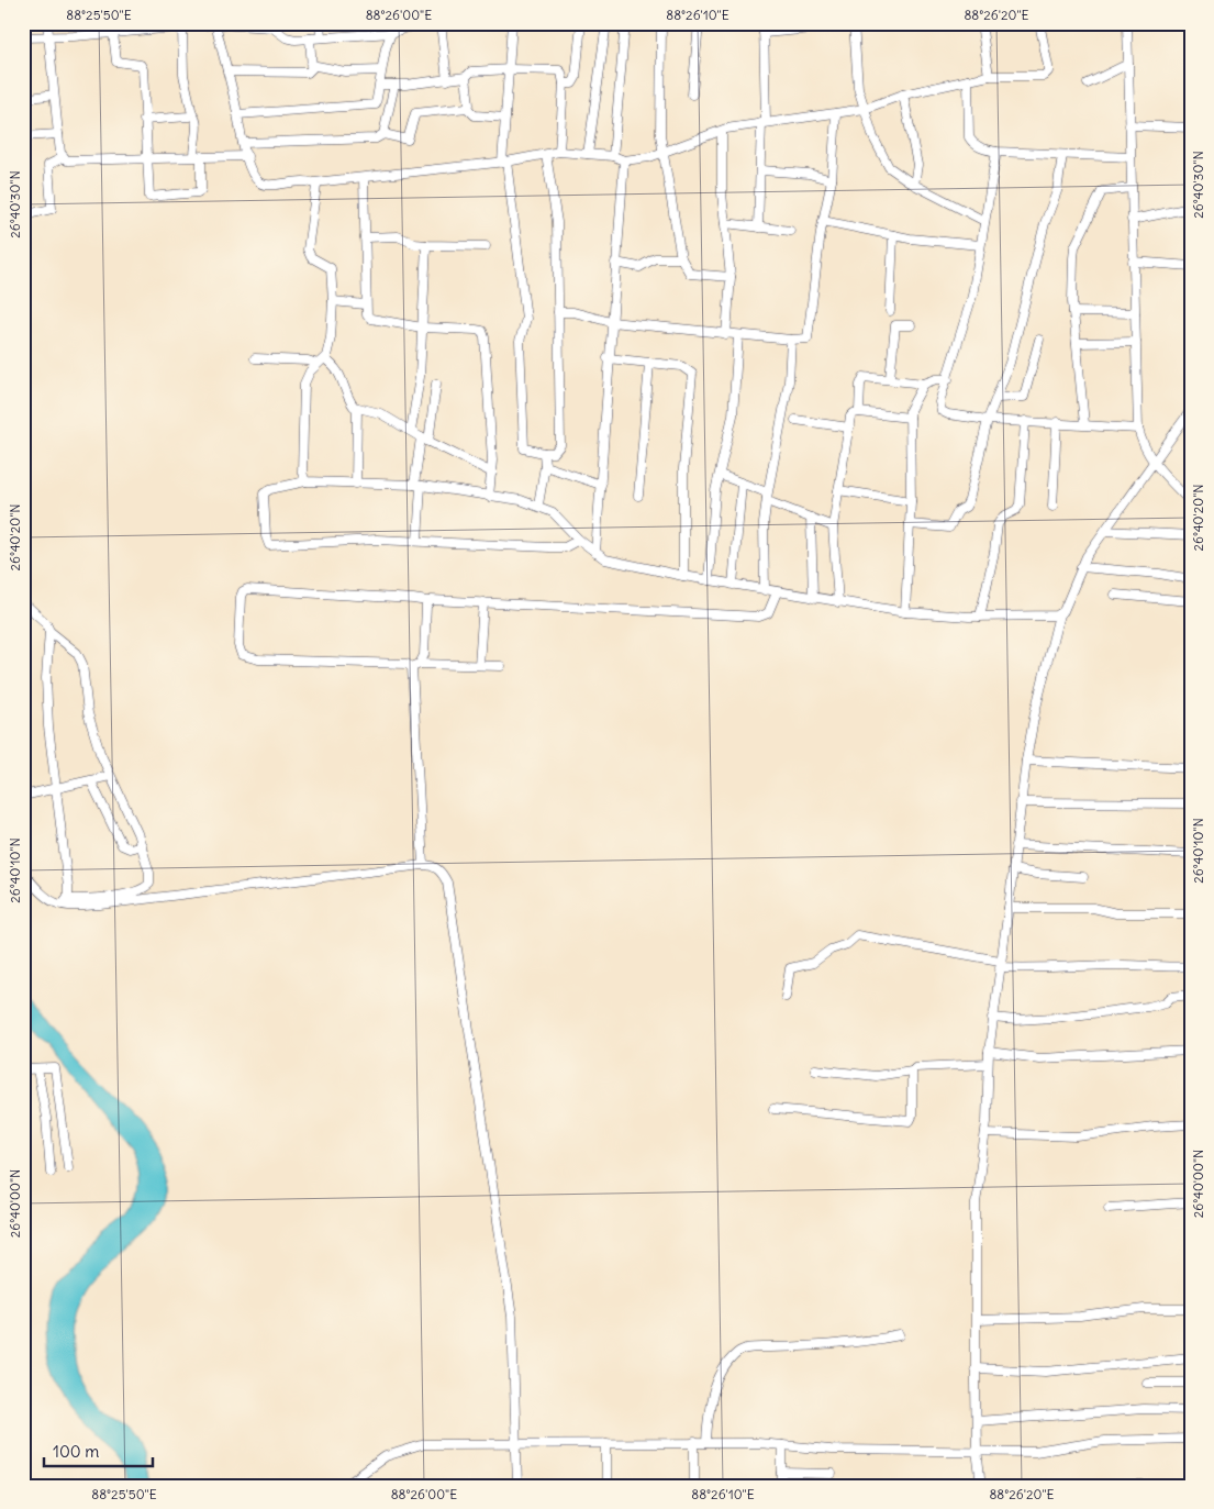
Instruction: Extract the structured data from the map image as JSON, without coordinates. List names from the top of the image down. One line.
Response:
{"scale_bar":"100 m","coordinates":["88°25'50\"E","88°26'00\"E","88°26'10\"E","88°26'20\"E","26°40'30\"N","26°40'20\"N","26°40'10\"N","26°40'00\"N"]}
